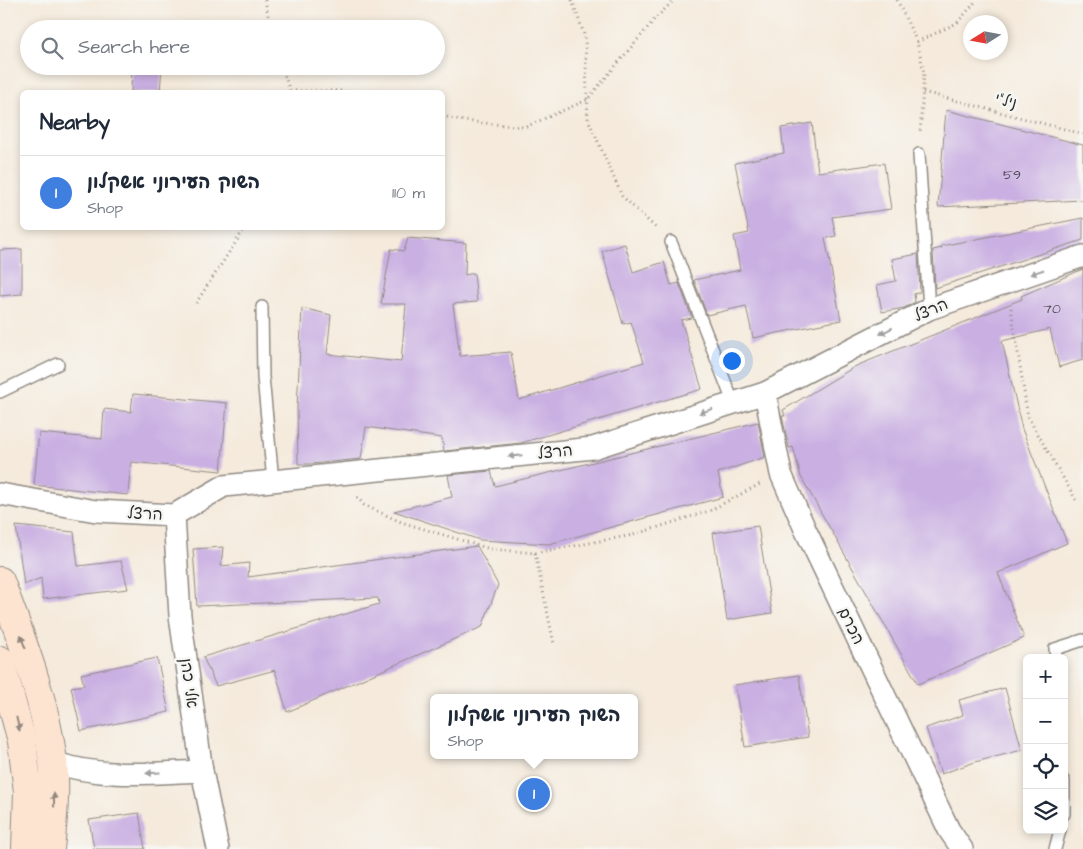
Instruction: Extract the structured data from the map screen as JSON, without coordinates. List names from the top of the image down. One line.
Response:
{"streets":{"street":["הרצל","הכרם","אלי כהן"],"path":["ניל\"י"]},"crossings":[["הרצל","הכרם"],["הרצל","אלי כהן"]],"one_way":["הרצל"],"house_numbers":["59","70"],"north":"left","page":{"search":"Search here","heading":"Nearby","list":[{"mark":"1","name":"השוק העירוני אשקלון","note":"Shop","value":"110 m"}],"map_buttons":["+","−"],"popup":["השוק העירוני אשקלון","Shop"],"pins":"1"}}
